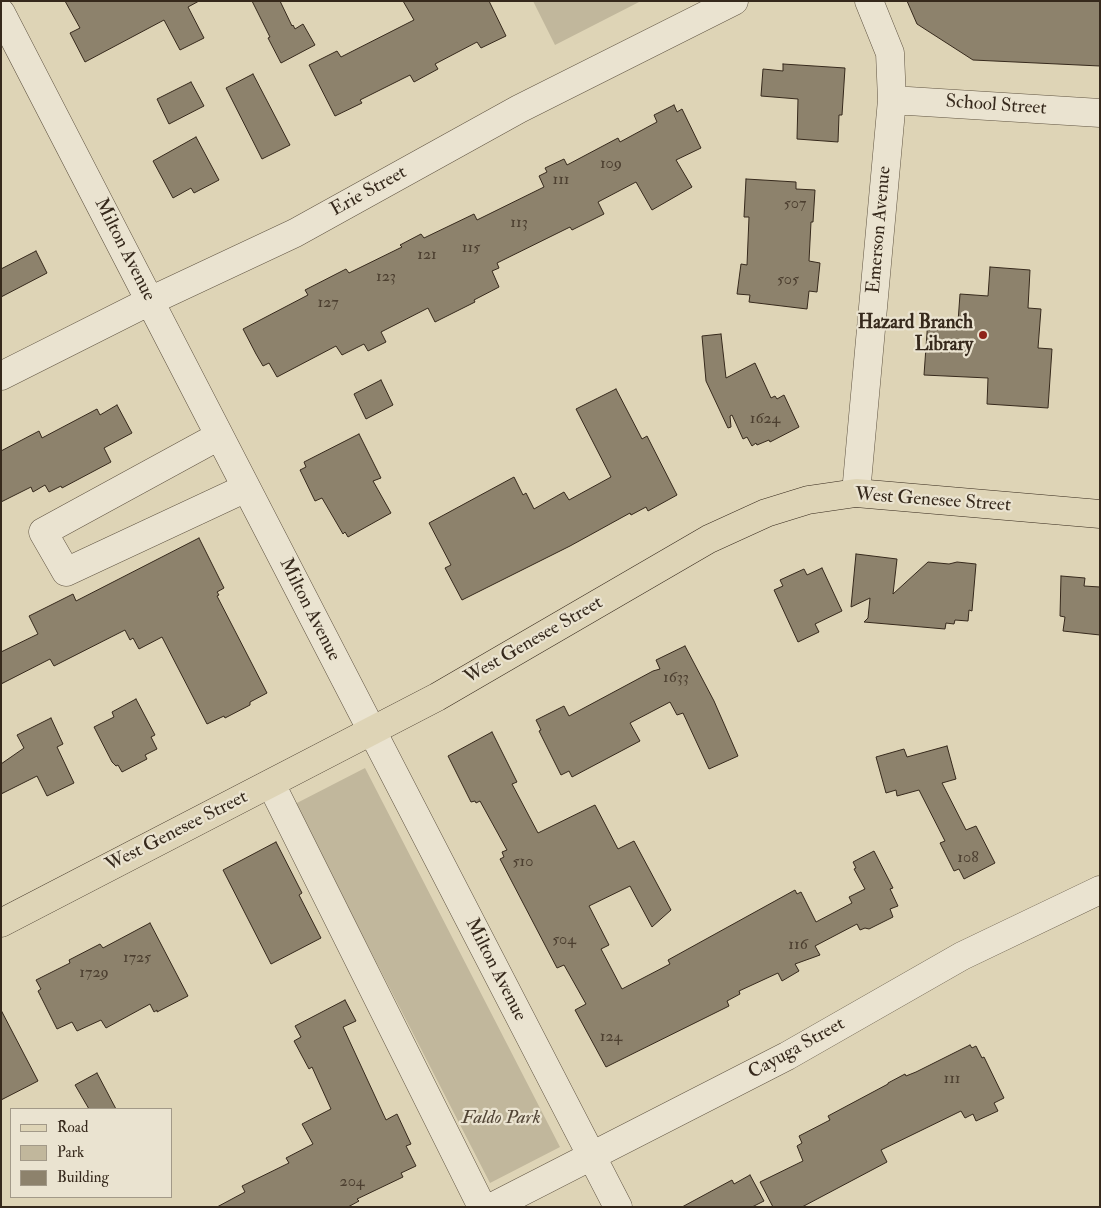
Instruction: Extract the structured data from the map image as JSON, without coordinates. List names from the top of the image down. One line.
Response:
{"streets":{"main road":["West Genesee Street"],"street":["School Street","Erie Street","Emerson Avenue","Milton Avenue","Cayuga Street"]},"crossings":[["School Street","Emerson Avenue"],["Erie Street","Milton Avenue"],["Emerson Avenue","West Genesee Street"],["Milton Avenue","West Genesee Street"],["Milton Avenue","Cayuga Street"]],"parks":["Faldo Park"],"places":["Hazard Branch Library"],"house_numbers":["109","111","507","113","115","121","123","505","127","1624","1633","108","510","504","116","1725","1729","124","111","204"],"legend":["Road","Park","Building"]}
